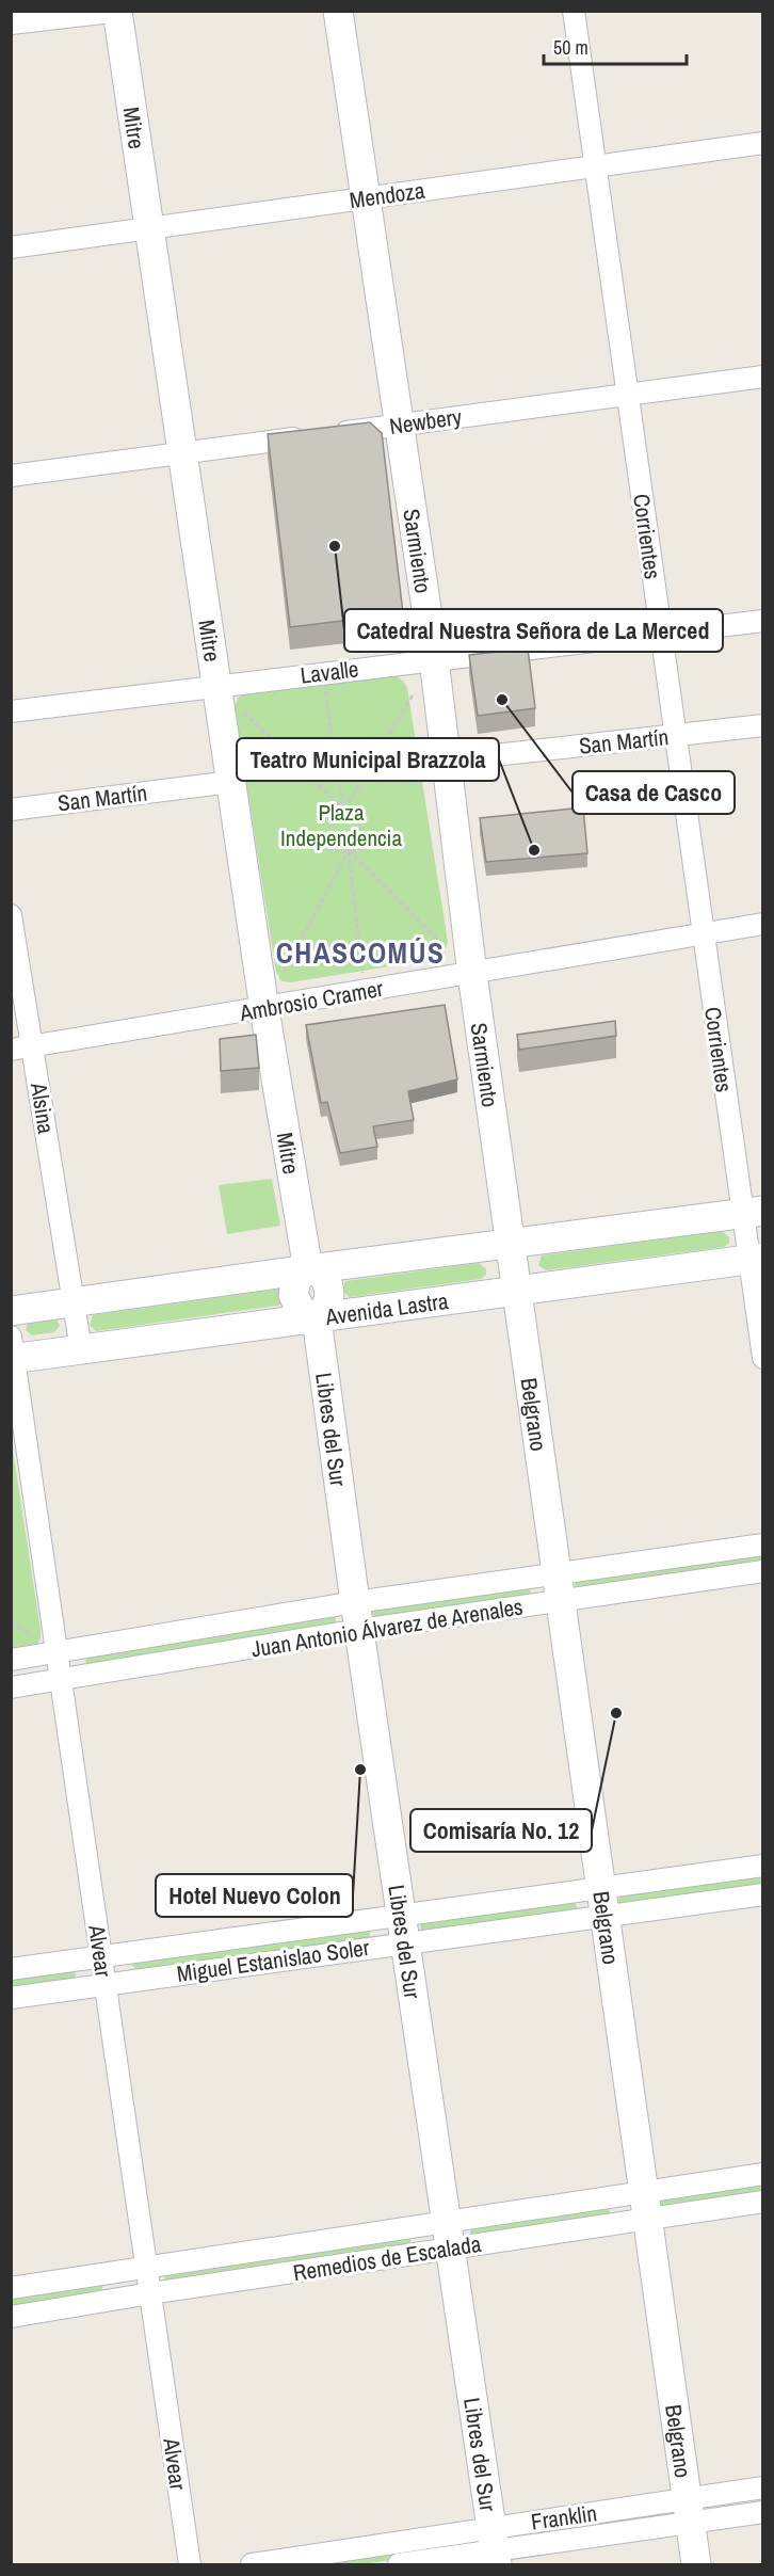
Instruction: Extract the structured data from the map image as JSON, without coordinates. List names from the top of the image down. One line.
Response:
{"streets":{"main road":["Mitre","Sarmiento","Avenida Lastra","Belgrano","Libres del Sur"],"street":["Mendoza","Newbery","Corrientes","Lavalle","San Martín","Ambrosio Cramer","Alsina","Juan Antonio Álvarez de Arenales","Alvear","Miguel Estanislao Soler","Remedios de Escalada","Franklin"]},"crossings":[["Mitre","Mendoza"],["Mitre","Newbery"],["Mitre","Lavalle"],["Mitre","San Martín"],["Mitre","Ambrosio Cramer"],["Mendoza","Corrientes"],["Mendoza","Sarmiento"],["Newbery","Corrientes"],["Newbery","Sarmiento"],["Corrientes","Lavalle"],["Corrientes","San Martín"],["Corrientes","Ambrosio Cramer"],["Corrientes","Avenida Lastra"],["Sarmiento","Lavalle"],["Sarmiento","San Martín"],["Sarmiento","Ambrosio Cramer"],["Sarmiento","Avenida Lastra"],["Sarmiento","Belgrano"],["Ambrosio Cramer","Alsina"],["Alsina","Avenida Lastra"],["Avenida Lastra","Belgrano"],["Avenida Lastra","Libres del Sur"],["Avenida Lastra","Alvear"],["Belgrano","Juan Antonio Álvarez de Arenales"],["Belgrano","Miguel Estanislao Soler"],["Belgrano","Remedios de Escalada"],["Belgrano","Franklin"],["Libres del Sur","Juan Antonio Álvarez de Arenales"],["Libres del Sur","Miguel Estanislao Soler"],["Libres del Sur","Remedios de Escalada"],["Libres del Sur","Franklin"],["Juan Antonio Álvarez de Arenales","Alvear"],["Alvear","Miguel Estanislao Soler"],["Alvear","Remedios de Escalada"]],"districts":["CHASCOMÚS"],"parks":["Plaza Independencia"],"places":["Catedral Nuestra Señora de La Merced","Casa de Casco","Teatro Municipal Brazzola","Comisaría No. 12","Hotel Nuevo Colon"],"scale_bar":"50 m"}
